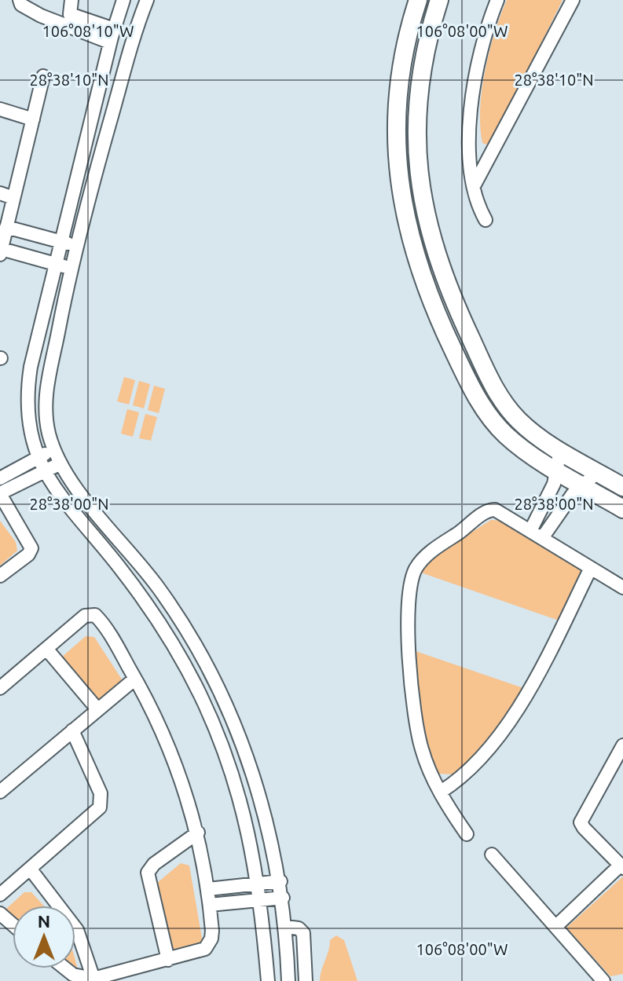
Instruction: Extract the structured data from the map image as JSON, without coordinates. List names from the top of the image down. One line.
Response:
{"north":"top","coordinates":["106°08'10\"W","106°08'00\"W","28°38'10\"N","28°38'00\"N"]}
